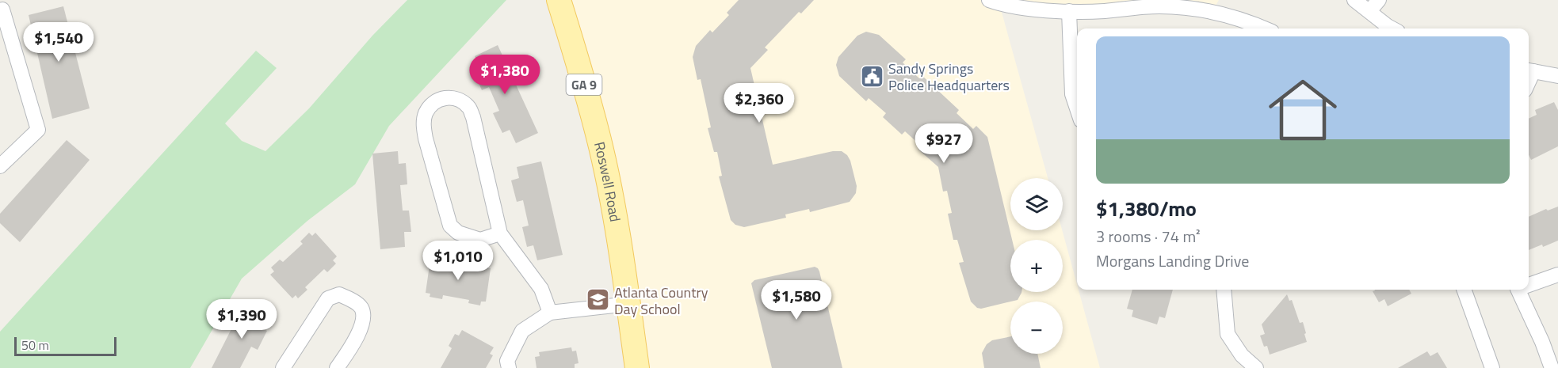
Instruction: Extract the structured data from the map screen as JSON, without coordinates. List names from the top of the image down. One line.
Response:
{"streets":{"main road":["GA 9","Roswell Road"]},"places":{"public building":["Sandy Springs Police Headquarters"],"school or university":["Atlanta Country Day School"]},"scale_bar":"50 m","page":{"price":["$1,540","$1,380","$2,360","$927","$1,010","$1,580","$1,390"],"list":[{"name":"$1,380/mo","note":"3 rooms · 74 m² · Morgans Landing Drive"}],"map_buttons":["+","−"],"scale":"50 m"}}
